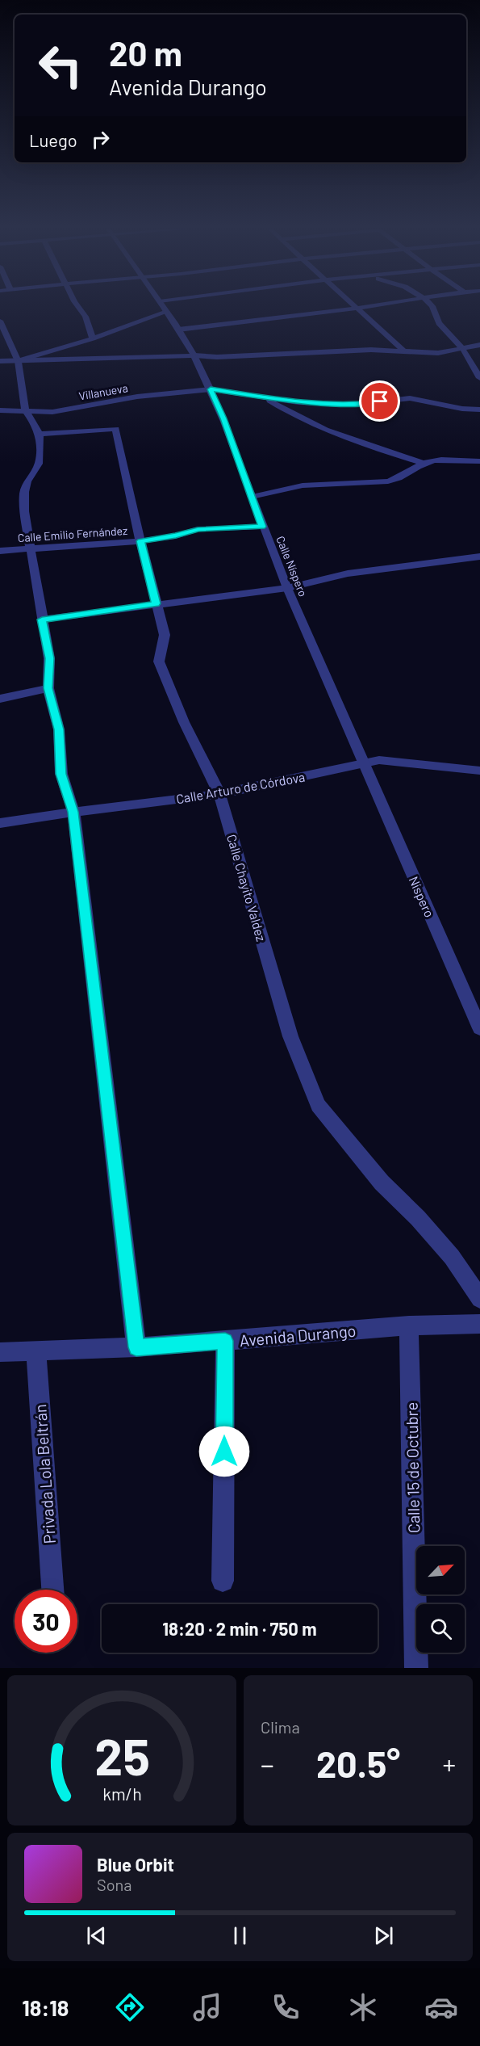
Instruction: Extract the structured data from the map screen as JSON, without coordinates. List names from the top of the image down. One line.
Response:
{"streets":{"street":["Villanueva","Calle Emilio Fernández","Calle Níspero","Calle Arturo de Córdova","Calle Chayito Valdez","Níspero","Avenida Durango","Calle 15 de Octubre","Privada Lola Beltrán"]},"crossings":[["Villanueva","Calle Níspero"],["Calle Emilio Fernández","Calle Níspero"],["Calle Emilio Fernández","Calle Chayito Valdez"],["Calle Níspero","Calle Arturo de Córdova"],["Calle Níspero","Níspero"],["Calle Arturo de Córdova","Calle Chayito Valdez"],["Calle Arturo de Córdova","Níspero"],["Avenida Durango","Calle 15 de Octubre"],["Avenida Durango","Privada Lola Beltrán"]],"north":"top right","page":{"turn":["20 m","Avenida Durango"],"then":"Luego","limit":"30","trip":"18:20 · 2 min · 750 m","tile":"Clima","heat":["−","20.5°","+"],"song":["Blue Orbit","Sona"],"tabs":"18:18","gauge":["25","km/h"]}}
